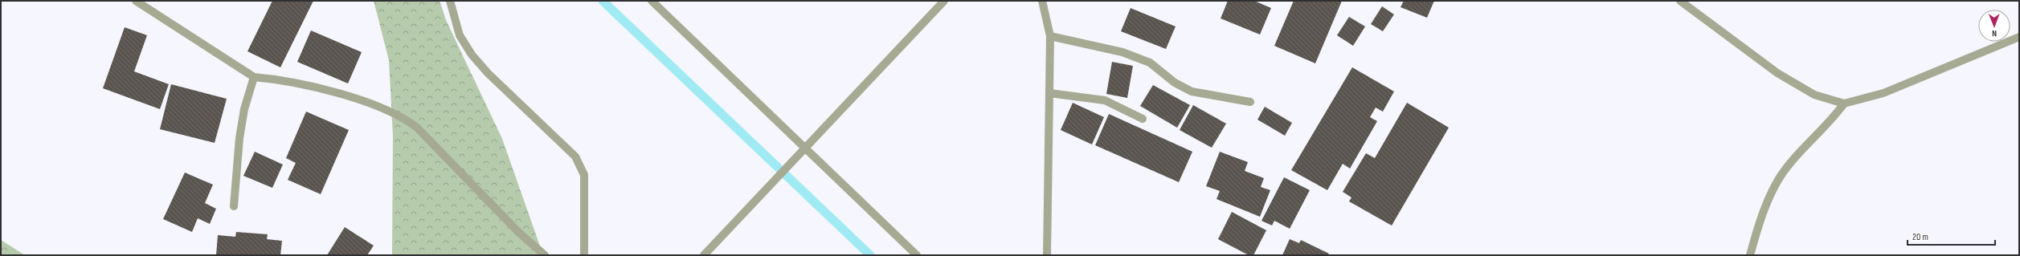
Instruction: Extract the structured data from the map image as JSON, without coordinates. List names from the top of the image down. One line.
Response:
{"scale_bar":"20 m","north":"bottom"}
